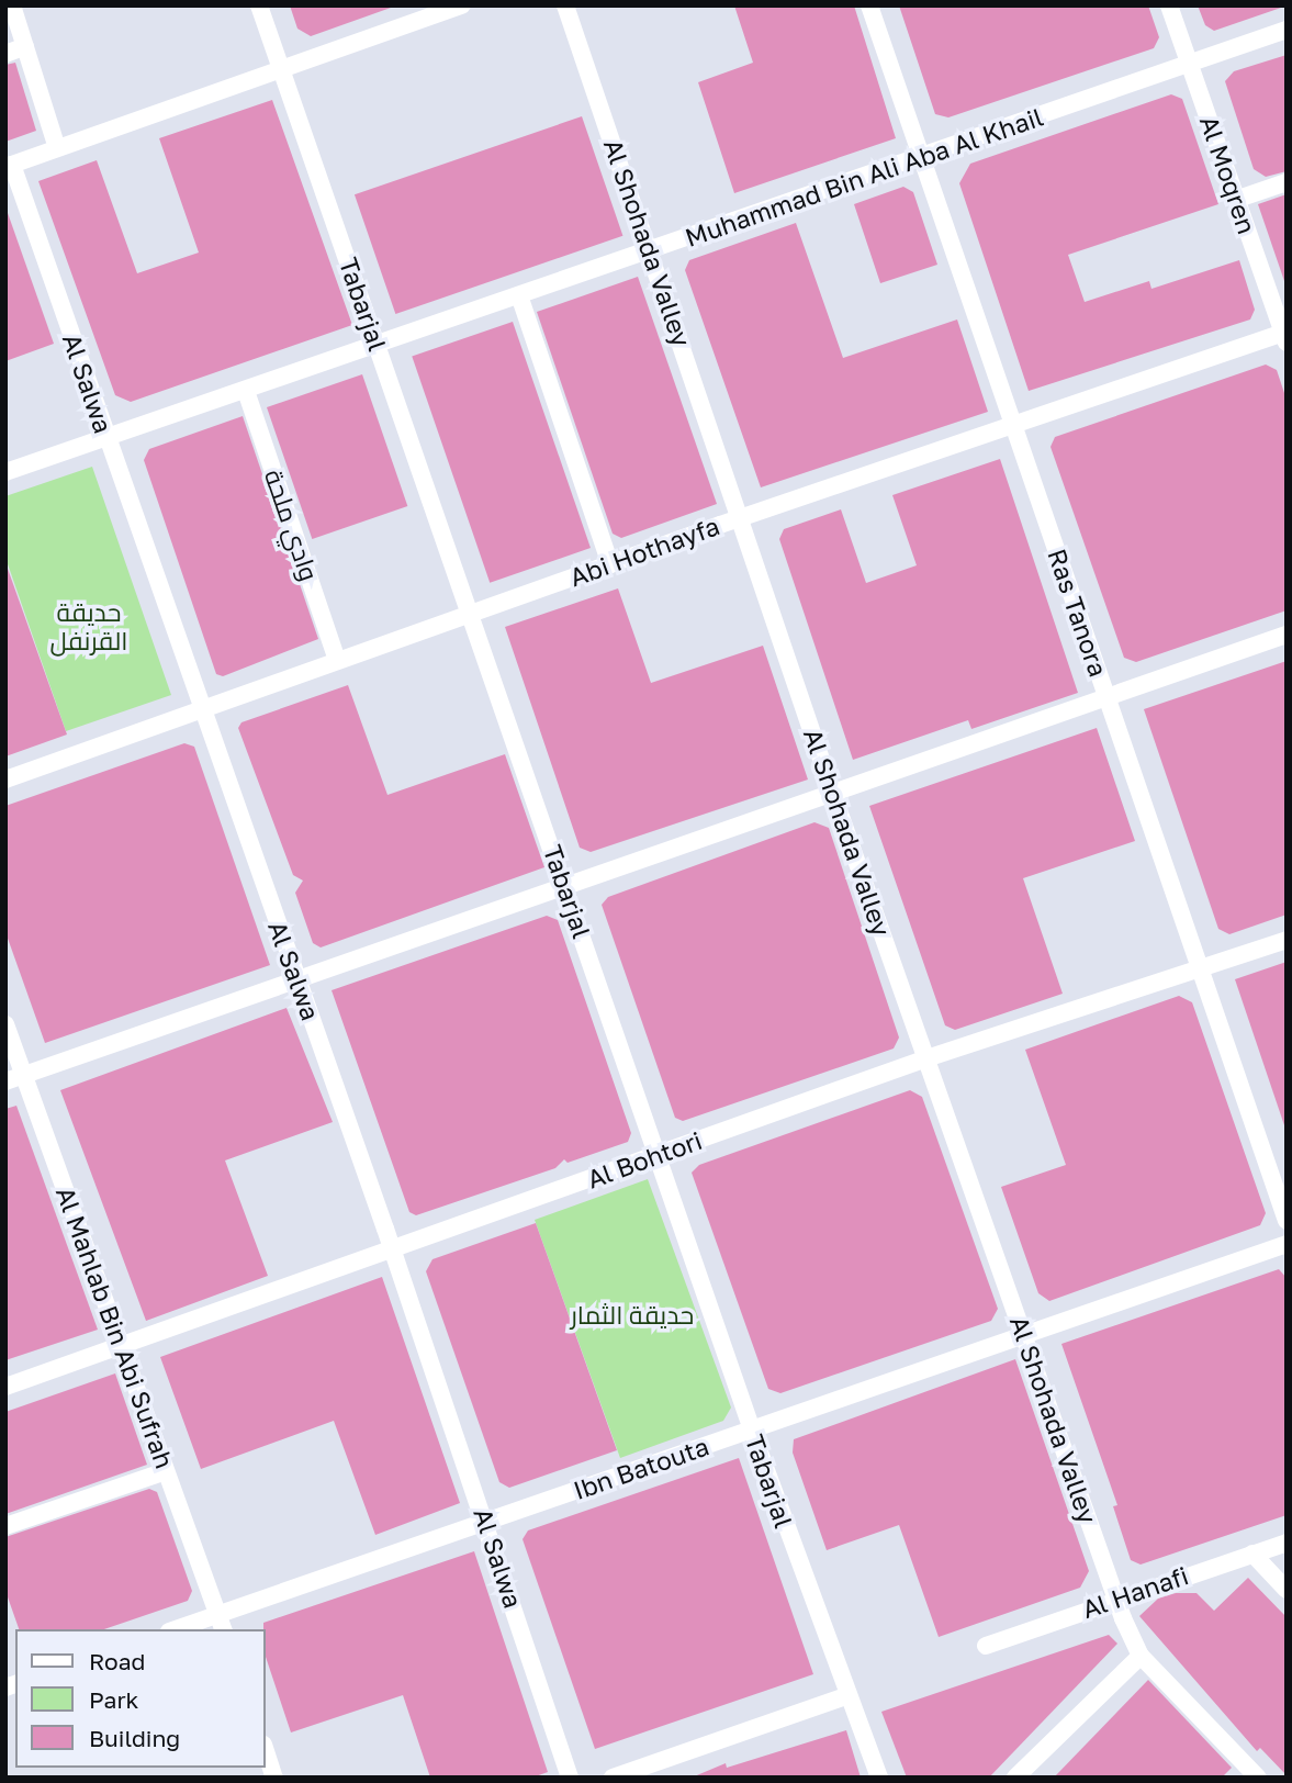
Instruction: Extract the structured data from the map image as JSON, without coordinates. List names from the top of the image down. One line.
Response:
{"streets":{"street":["Al Moqren","Muhammad Bin Ali Aba Al Khail","Al Shohada Valley","Tabarjal","Al Salwa","وادي ملحة","Abi Hothayfa","Ras Tanora","Al Bohtori","Al Mahlab Bin Abi Sufrah","Ibn Batouta","Al Hanafi"]},"crossings":[["Al Moqren","Muhammad Bin Ali Aba Al Khail"],["Al Moqren","Abi Hothayfa"],["Muhammad Bin Ali Aba Al Khail","Al Shohada Valley"],["Muhammad Bin Ali Aba Al Khail","Tabarjal"],["Muhammad Bin Ali Aba Al Khail","Al Salwa"],["Muhammad Bin Ali Aba Al Khail","وادي ملحة"],["Muhammad Bin Ali Aba Al Khail","Ras Tanora"],["Al Shohada Valley","Abi Hothayfa"],["Al Shohada Valley","Al Bohtori"],["Al Shohada Valley","Ibn Batouta"],["Al Shohada Valley","Al Hanafi"],["Tabarjal","Abi Hothayfa"],["Tabarjal","Al Bohtori"],["Tabarjal","Ibn Batouta"],["Al Salwa","Abi Hothayfa"],["Al Salwa","Al Bohtori"],["Al Salwa","Ibn Batouta"],["وادي ملحة","Abi Hothayfa"],["Abi Hothayfa","Ras Tanora"],["Ras Tanora","Al Bohtori"],["Al Bohtori","Al Mahlab Bin Abi Sufrah"],["Al Mahlab Bin Abi Sufrah","Ibn Batouta"]],"parks":["حديقة القرنفل","حديقة الثمار"],"legend":["Road","Park","Building"]}
